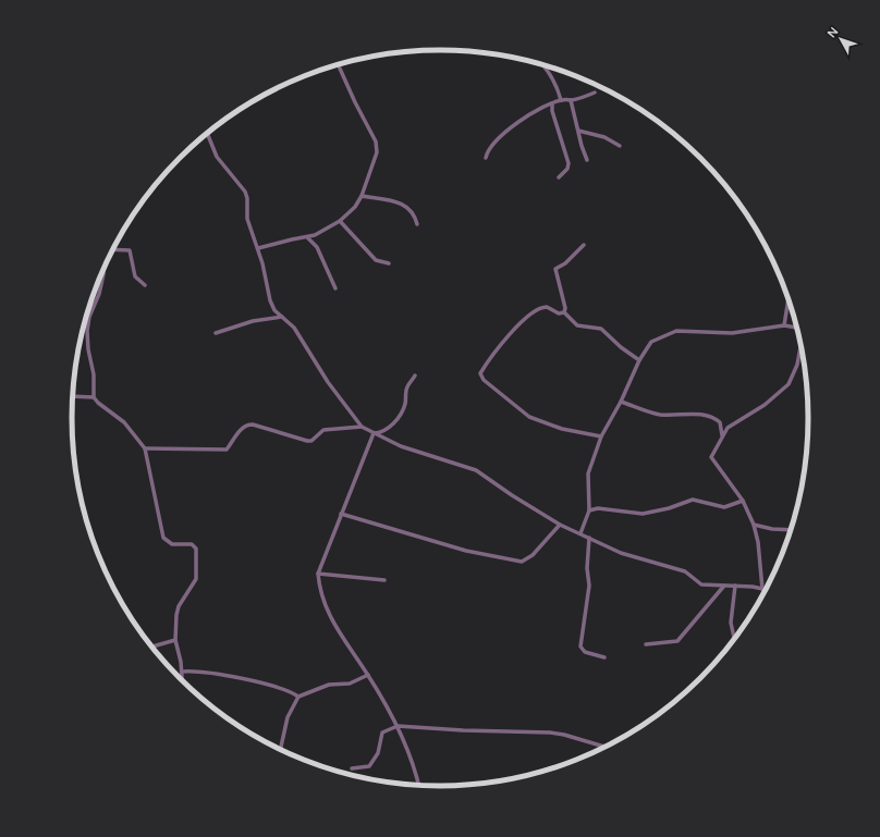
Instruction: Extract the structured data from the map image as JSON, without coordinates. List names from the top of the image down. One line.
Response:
{"north":"top left"}
